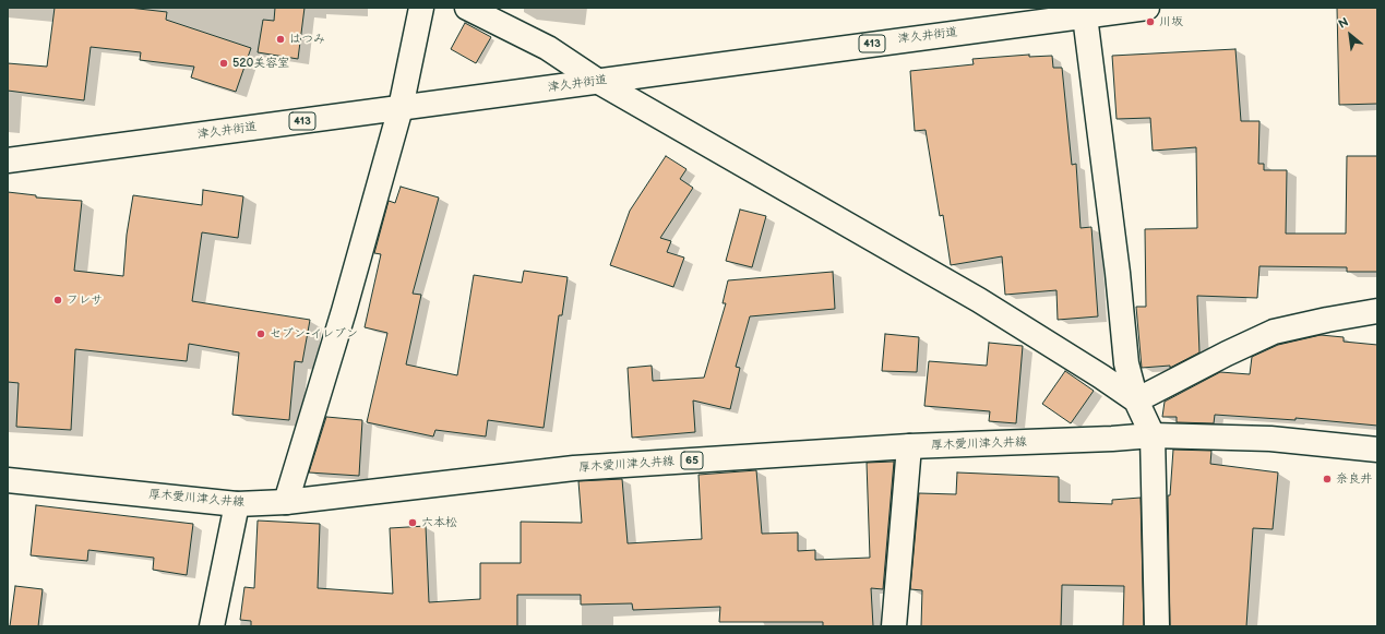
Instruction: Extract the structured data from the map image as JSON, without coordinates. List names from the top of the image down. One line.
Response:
{"streets":{"main road":["津久井街道","413","厚木愛川津久井線","65"]},"places":["川坂","はつみ","520美容室","フレサ","セブン-イレブン","奈良井","六本松"],"north":"top left"}
